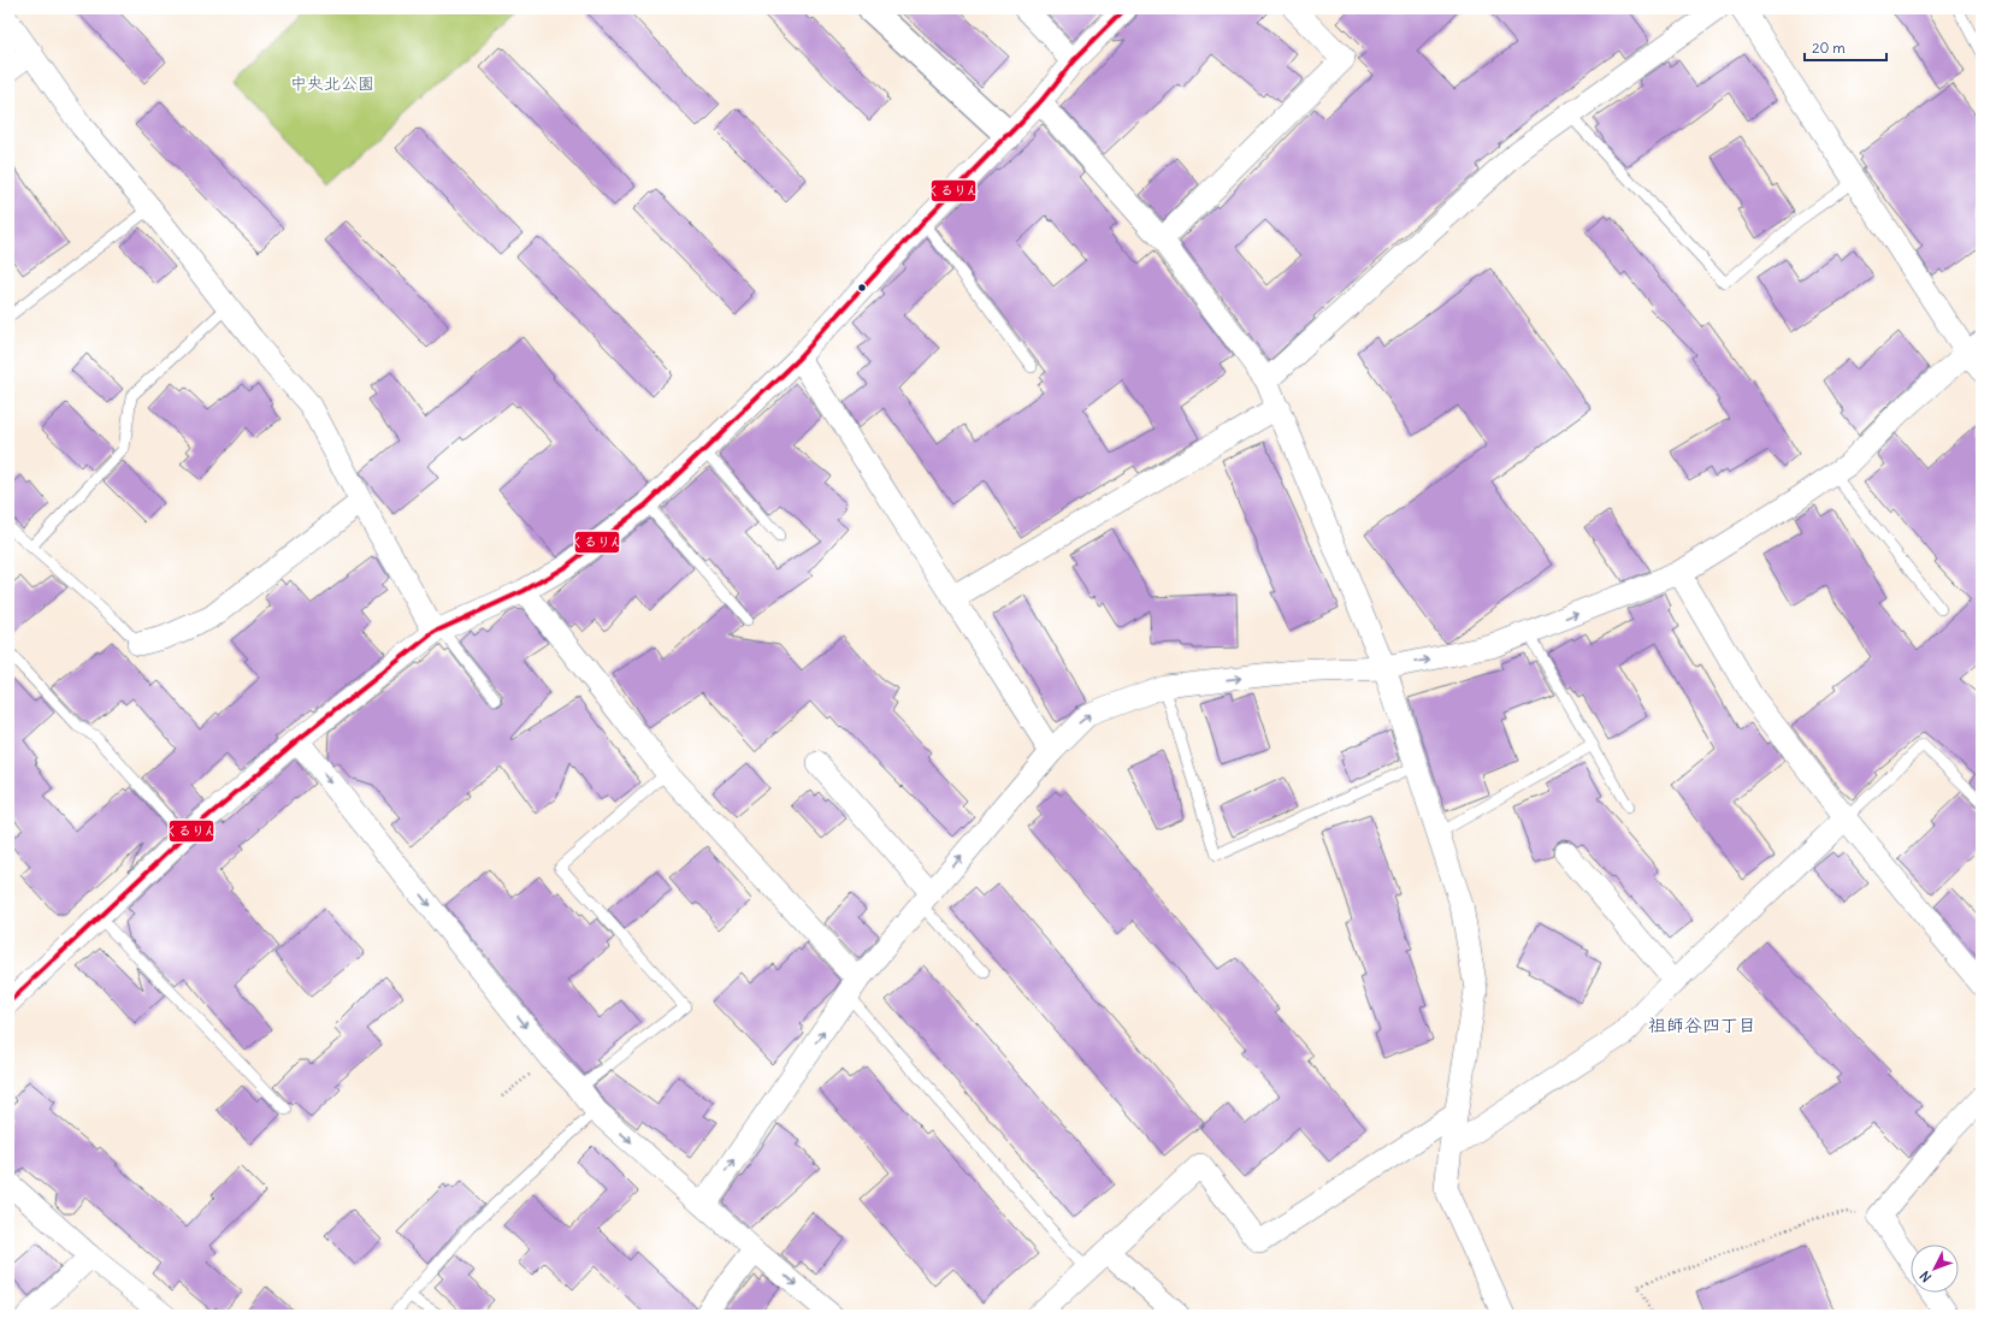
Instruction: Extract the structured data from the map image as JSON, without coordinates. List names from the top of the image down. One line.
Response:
{"districts":["祖師谷四丁目"],"parks":["中央北公園"],"lines":["transit line くるりん"],"scale_bar":"20 m","north":"bottom left"}
